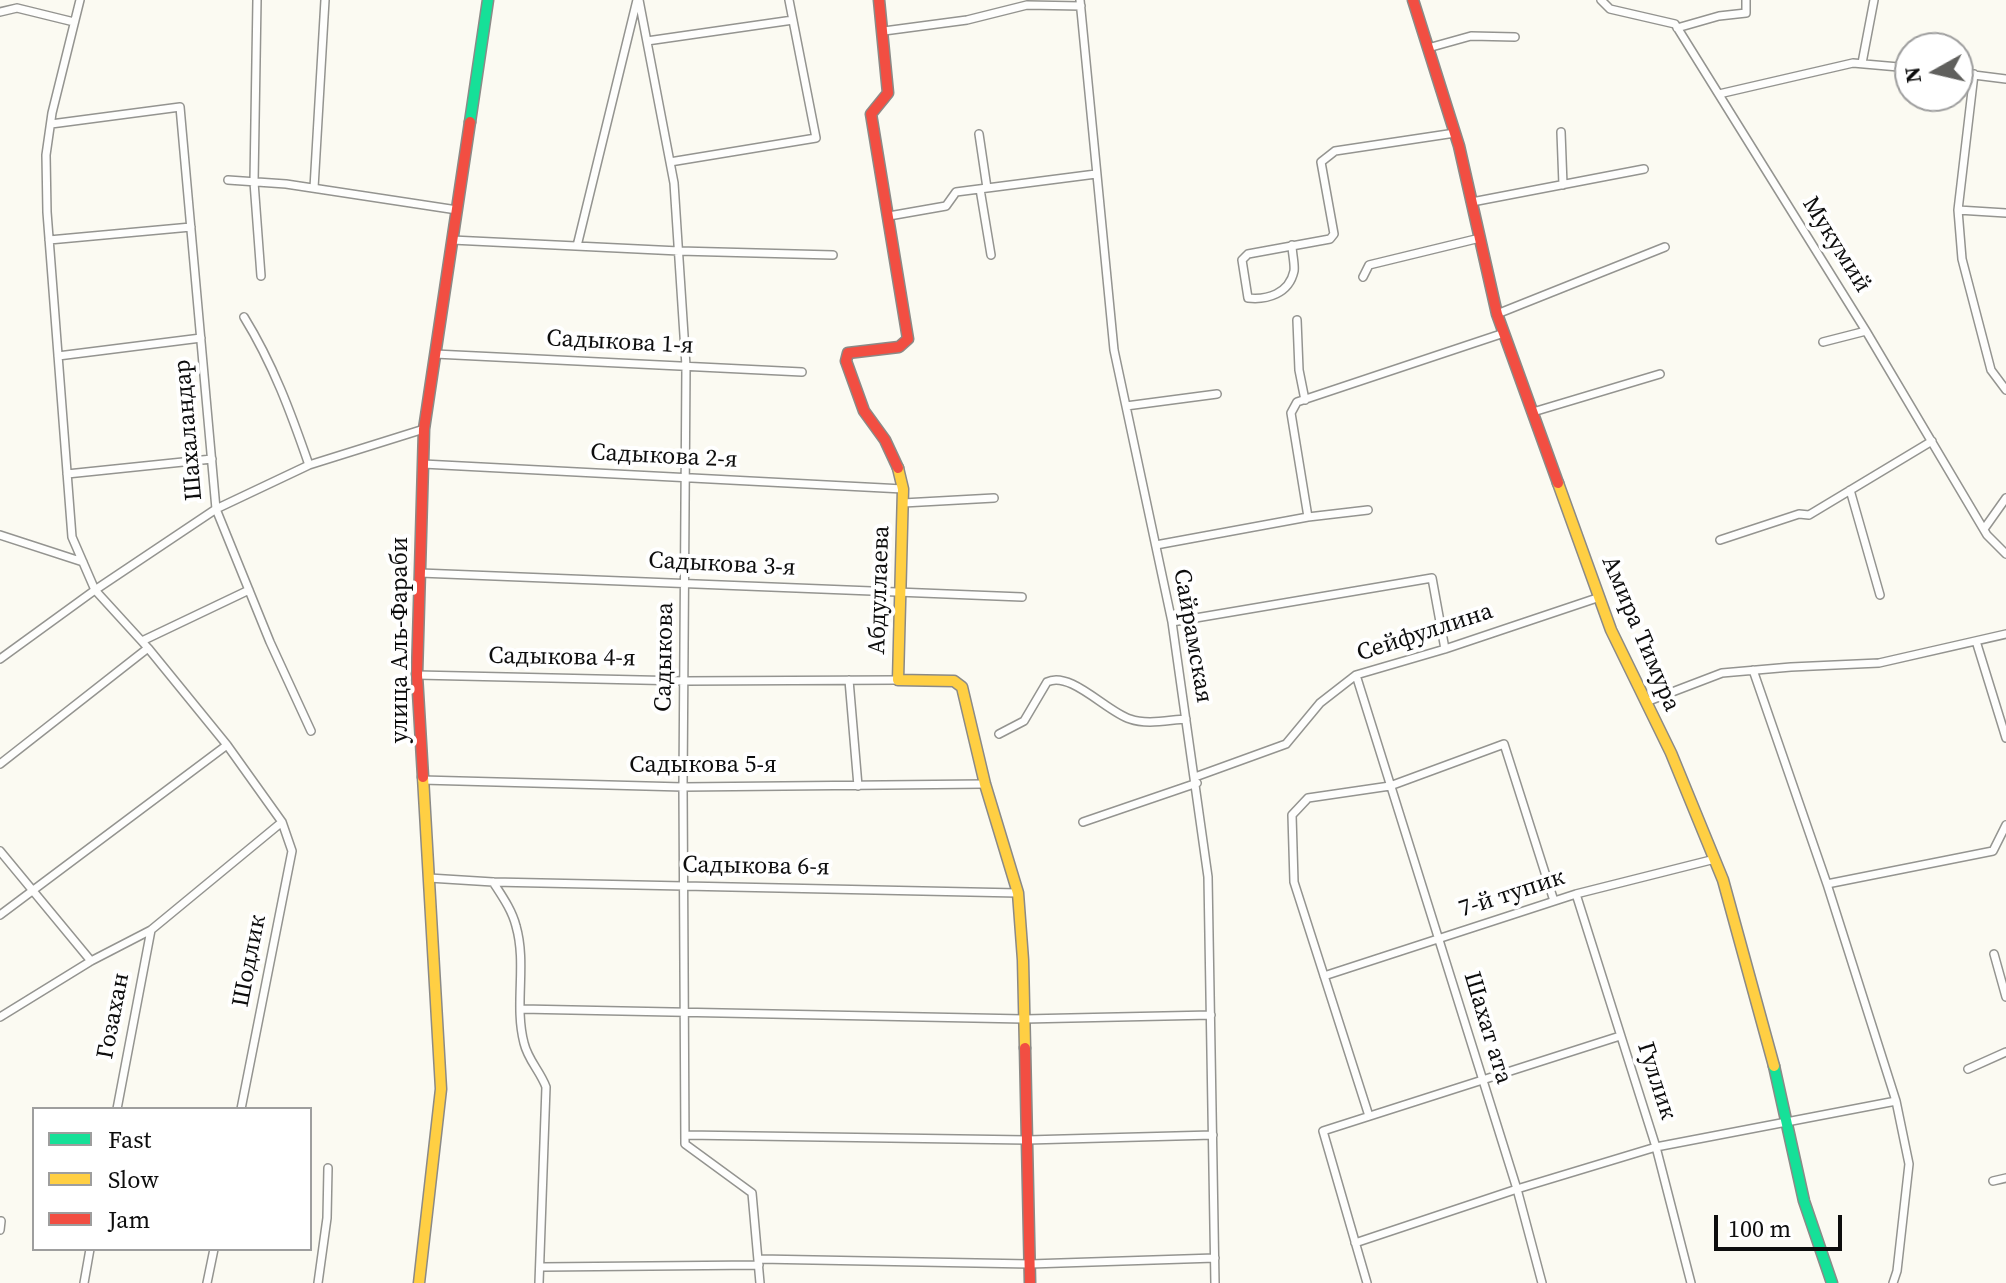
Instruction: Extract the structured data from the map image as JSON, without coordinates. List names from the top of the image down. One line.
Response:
{"streets":{"street":["Мукумий","Садыкова 1-я","Шахаландар","Садыкова 2-я","Садыкова 3-я","Абдуллаева","Сейфуллина","Амира Тимура","Сайрамская","улица Аль-Фараби","Садыкова","Садыкова 4-я","Садыкова 5-я","Садыкова 6-я","7-й тупик","Шодлик","Гозахан","Шахат ата","Гуллик"]},"crossings":[["Садыкова 1-я","улица Аль-Фараби"],["Садыкова 1-я","Садыкова"],["Садыкова 2-я","Абдуллаева"],["Садыкова 2-я","улица Аль-Фараби"],["Садыкова 2-я","Садыкова"],["Садыкова 3-я","Абдуллаева"],["Садыкова 3-я","улица Аль-Фараби"],["Садыкова 3-я","Садыкова"],["Абдуллаева","Садыкова 4-я"],["Абдуллаева","Садыкова 5-я"],["Абдуллаева","Садыкова 6-я"],["Сейфуллина","Амира Тимура"],["Сейфуллина","Сайрамская"],["Сейфуллина","Шахат ата"],["Амира Тимура","7-й тупик"],["улица Аль-Фараби","Садыкова 4-я"],["улица Аль-Фараби","Садыкова 5-я"],["улица Аль-Фараби","Садыкова 6-я"],["Садыкова","Садыкова 4-я"],["Садыкова","Садыкова 5-я"],["Садыкова","Садыкова 6-я"],["7-й тупик","Шахат ата"],["7-й тупик","Гуллик"]],"legend":["Fast","Slow","Jam"],"scale_bar":"100 m","north":"left"}
